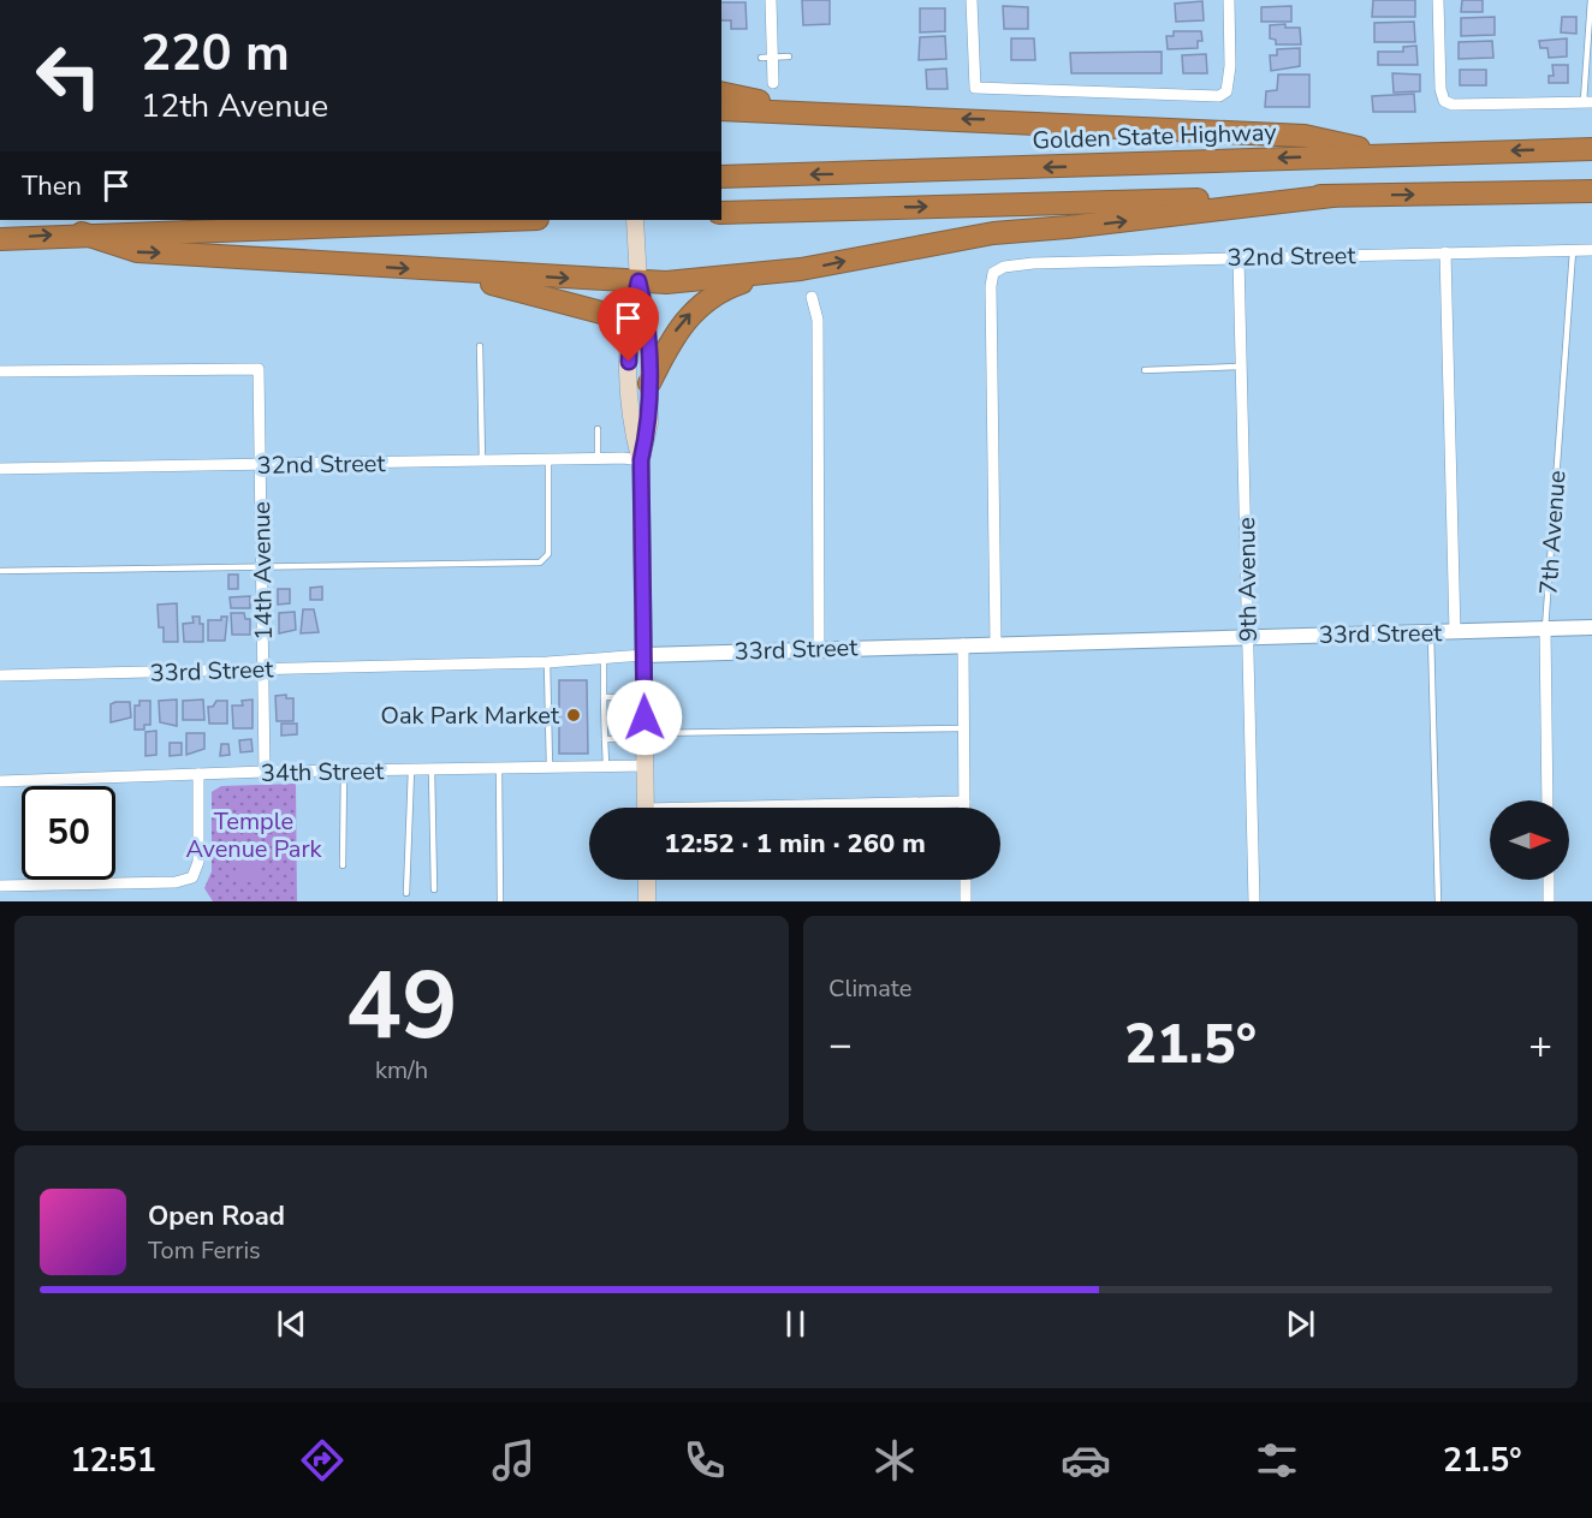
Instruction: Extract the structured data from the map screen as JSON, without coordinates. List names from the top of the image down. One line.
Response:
{"streets":{"highway":["Golden State Highway"],"street":["32nd Street","7th Avenue","14th Avenue","9th Avenue","33rd Street","34th Street"]},"crossings":[["32nd Street","7th Avenue"],["32nd Street","14th Avenue"],["32nd Street","9th Avenue"],["32nd Street","33rd Street"],["7th Avenue","33rd Street"],["14th Avenue","33rd Street"],["14th Avenue","34th Street"],["9th Avenue","33rd Street"]],"parks":["Temple Avenue Park"],"places":["Oak Park Market"],"north":"right","page":{"turn":["220 m","12th Avenue"],"then":"Then","limit":"50","trip":"12:52 · 1 min · 260 m","tile":[["49","km/h"],"Climate"],"heat":["−","21.5°","+"],"song":["Open Road","Tom Ferris"],"tabs":["12:51","21.5°"]}}
